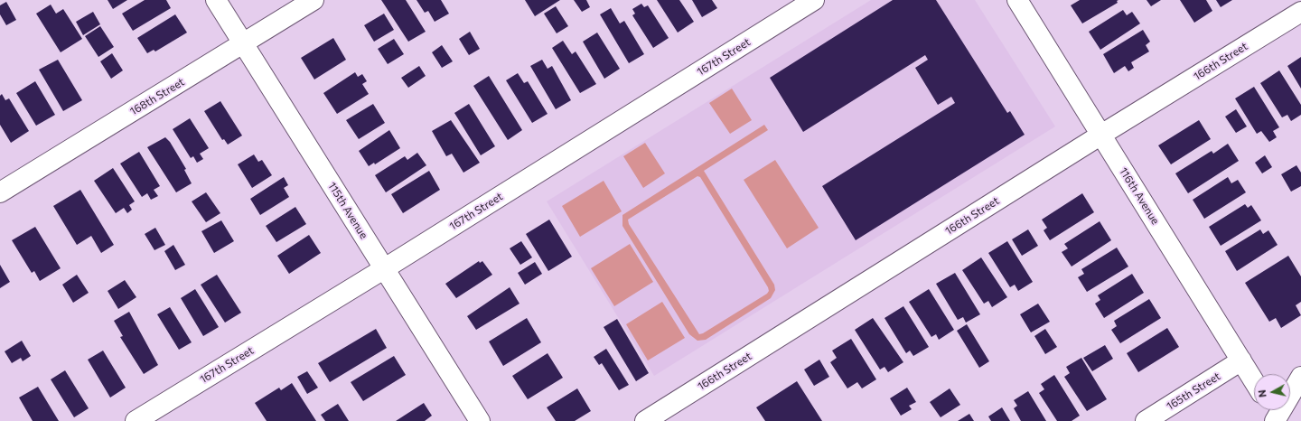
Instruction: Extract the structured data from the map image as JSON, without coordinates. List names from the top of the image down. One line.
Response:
{"streets":{"street":["167th Street","166th Street","168th Street","116th Avenue","115th Avenue","165th Street"]},"crossings":[["167th Street","115th Avenue"],["166th Street","116th Avenue"],["168th Street","115th Avenue"],["116th Avenue","165th Street"]],"north":"left"}
